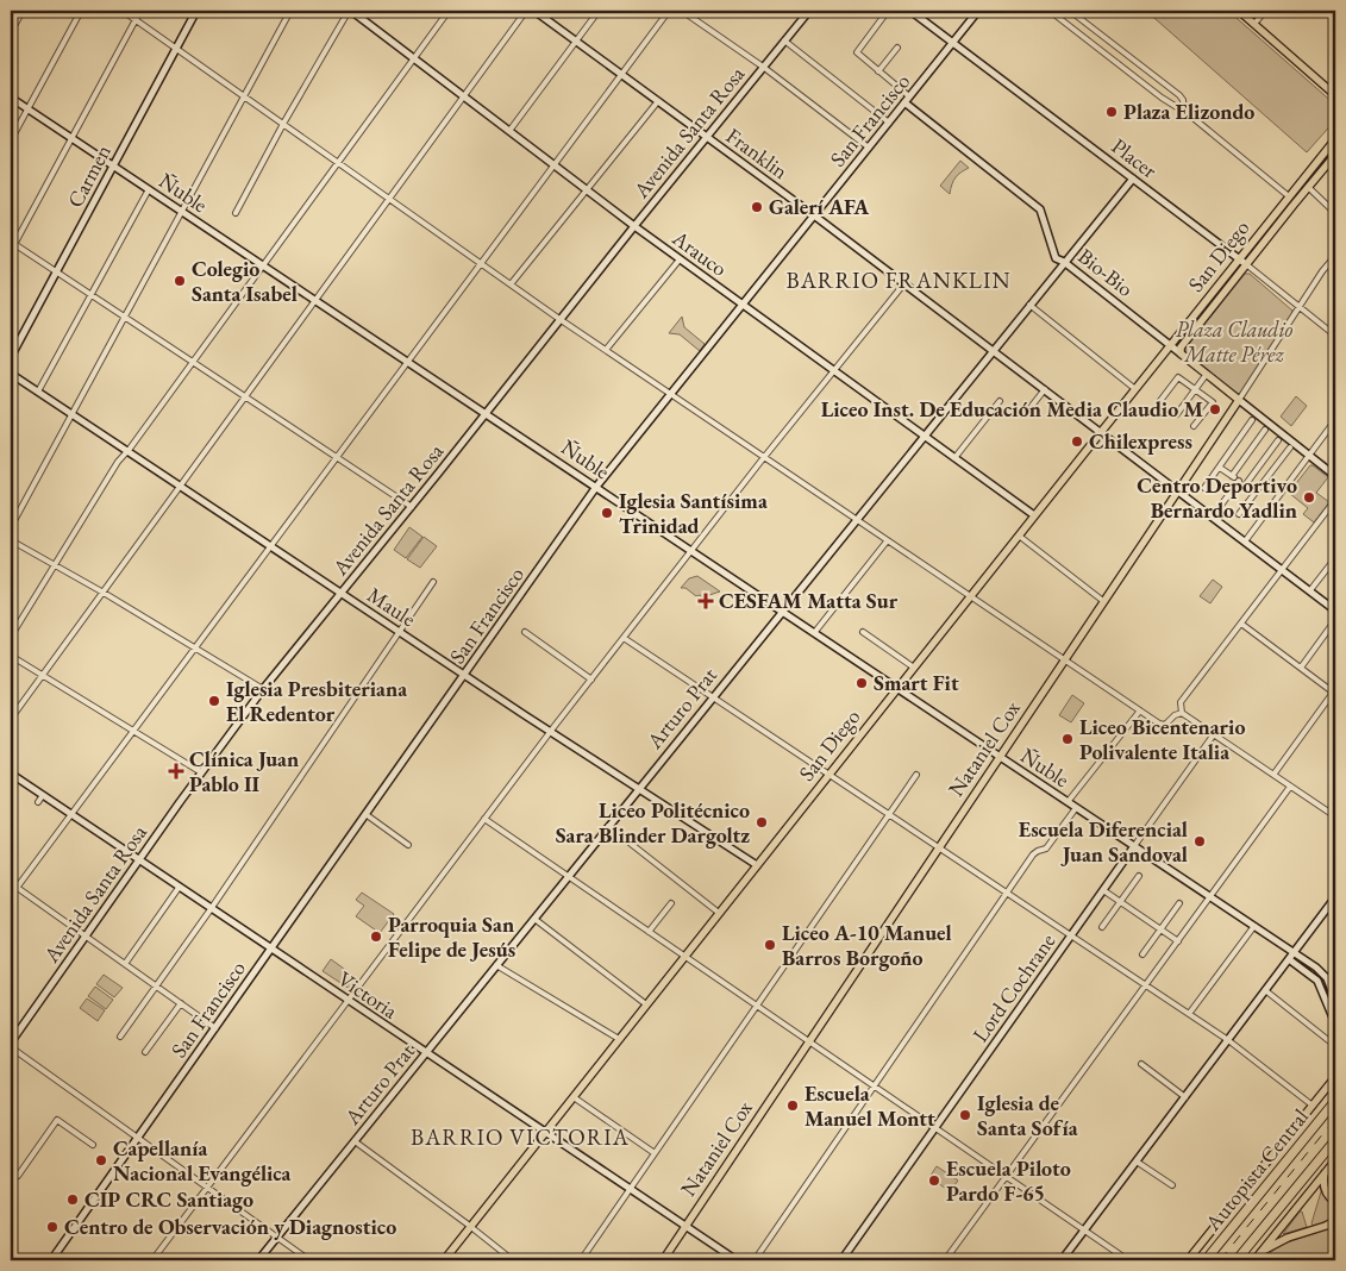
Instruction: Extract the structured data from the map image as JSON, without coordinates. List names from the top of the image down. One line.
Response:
{"streets":{"highway":["Autopista Central"],"main road":["San Diego","Bio-Bio","Nataniel Cox"],"street":["San Francisco","Avenida Santa Rosa","Franklin","Placer","Carmen","Ñuble","Arauco","Maule","Arturo Prat","Lord Cochrane","Victoria"]},"crossings":[["San Francisco","Franklin"],["San Francisco","Placer"],["San Francisco","Ñuble"],["San Francisco","Arauco"],["San Francisco","Bio-Bio"],["San Francisco","Maule"],["San Francisco","Victoria"],["Avenida Santa Rosa","Franklin"],["Avenida Santa Rosa","Ñuble"],["Avenida Santa Rosa","Arauco"],["Avenida Santa Rosa","Maule"],["Avenida Santa Rosa","Victoria"],["Franklin","San Diego"],["Franklin","Arturo Prat"],["Franklin","Nataniel Cox"],["Placer","San Diego"],["Placer","Arturo Prat"],["Placer","Nataniel Cox"],["Carmen","Ñuble"],["Ñuble","San Diego"],["Ñuble","Arturo Prat"],["Ñuble","Nataniel Cox"],["Ñuble","Lord Cochrane"],["Arauco","San Diego"],["Arauco","Arturo Prat"],["San Diego","Bio-Bio"],["San Diego","Maule"],["San Diego","Victoria"],["Bio-Bio","Arturo Prat"],["Bio-Bio","Nataniel Cox"],["Maule","Arturo Prat"],["Arturo Prat","Victoria"],["Nataniel Cox","Victoria"]],"districts":["BARRIO FRANKLIN","BARRIO VICTORIA"],"parks":["Plaza Claudio Matte Pérez"],"places":{"other":["Plaza Elizondo","Galerí AFA","Colegio Santa Isabel","Liceo Inst. De Educación Media Claudio M","Chilexpress","Centro Deportivo Bernardo Yadlin","Iglesia Santísima Trinidad","Smart Fit","Iglesia Presbiteriana El Redentor","Liceo Bicentenario Polivalente Italia","Liceo Politécnico Sara Blinder Dargoltz","Escuela Diferencial Juan Sandoval","Parroquia San Felipe de Jesús","Liceo A-10 Manuel Barros Borgoño","Escuela Manuel Montt","Iglesia de Santa Sofía","Capellanía Nacional Evangélica","Escuela Piloto Pardo F-65","CIP CRC Santiago","Centro de Observación y Diagnostico"],"health":["CESFAM Matta Sur","Clínica Juan Pablo II"]}}
